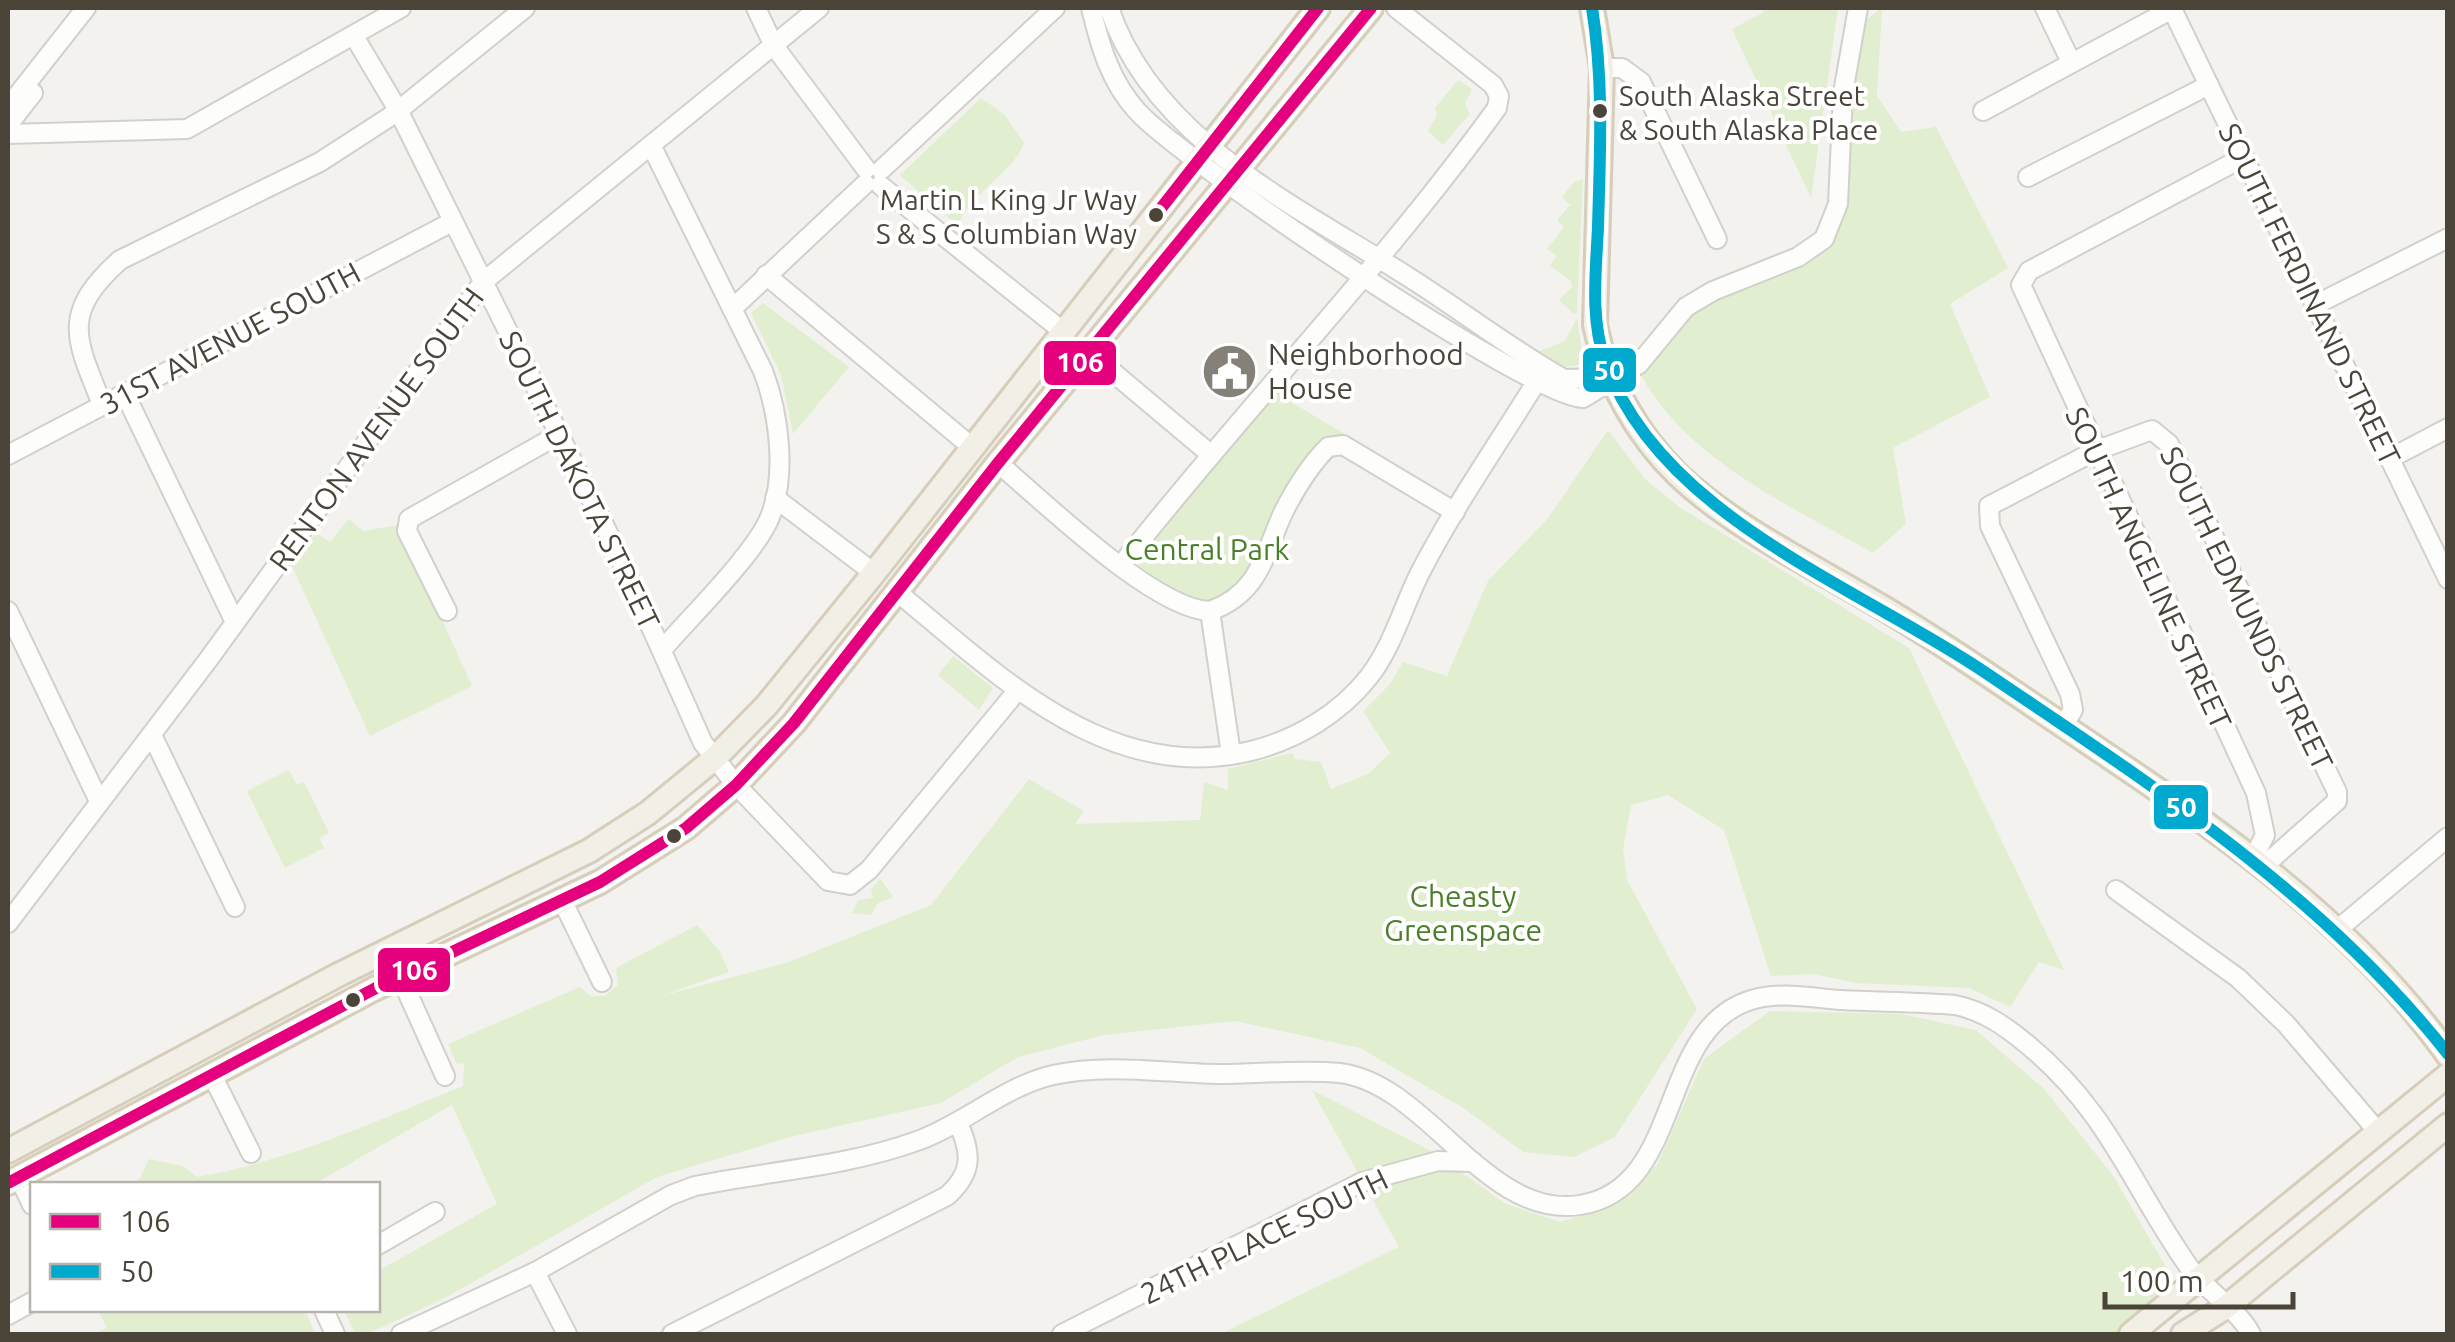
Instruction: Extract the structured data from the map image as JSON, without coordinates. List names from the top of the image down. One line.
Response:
{"streets":{"street":["SOUTH FERDINAND STREET","31ST AVENUE SOUTH","RENTON AVENUE SOUTH","SOUTH DAKOTA STREET","SOUTH ANGELINE STREET","SOUTH EDMUNDS STREET","24TH PLACE SOUTH"]},"crossings":[["SOUTH FERDINAND STREET","SOUTH ANGELINE STREET"],["31ST AVENUE SOUTH","SOUTH DAKOTA STREET"],["RENTON AVENUE SOUTH","SOUTH DAKOTA STREET"],["SOUTH ANGELINE STREET","SOUTH EDMUNDS STREET"]],"parks":["Central Park","Cheasty Greenspace"],"places":{"other":["South Alaska Street & South Alaska Place","Martin L King Jr Way S & S Columbian Way"],"public building":["Neighborhood House"]},"lines":["transit line 106","transit line 50"],"legend":["106","50"],"scale_bar":"100 m"}
